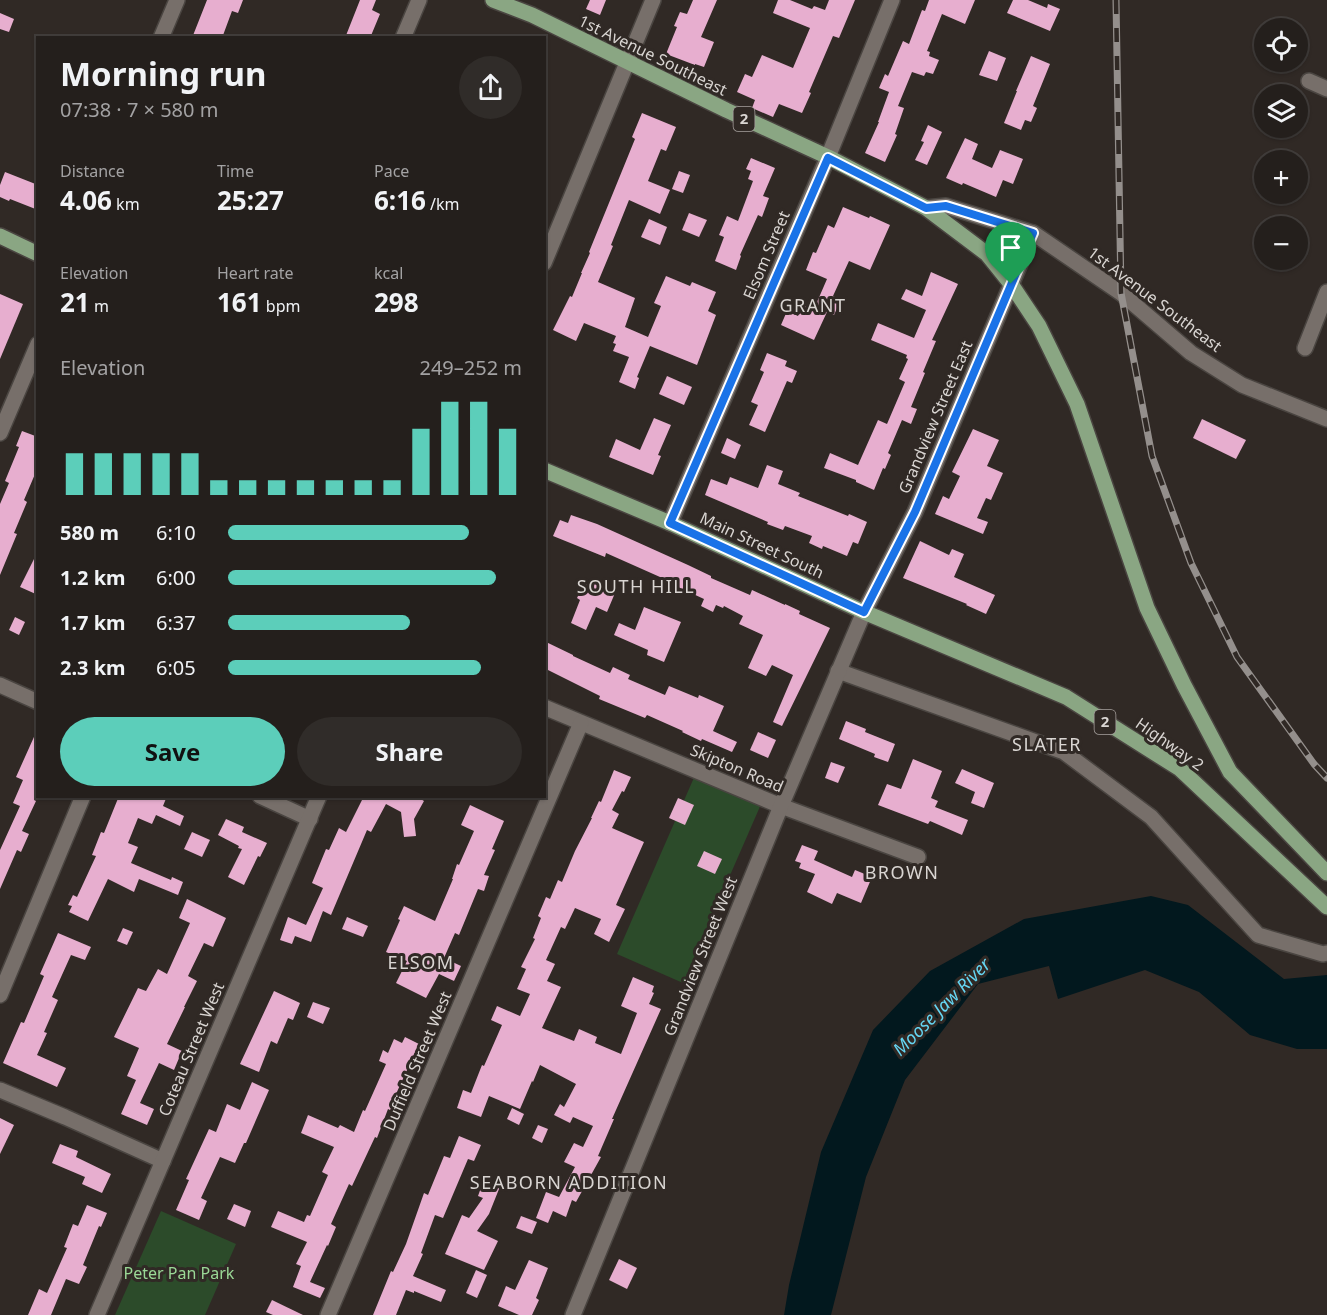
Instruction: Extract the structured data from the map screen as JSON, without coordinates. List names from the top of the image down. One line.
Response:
{"streets":{"main road":["1st Avenue Southeast","2","Main Street South","Highway 2"],"street":["Elsom Street","Grandview Street East","Skipton Road","Grandview Street West","Coteau Street West","Duffield Street West"]},"crossings":[["1st Avenue Southeast","Elsom Street"],["1st Avenue Southeast","Grandview Street East"],["1st Avenue Southeast","Highway 2"],["Elsom Street","Main Street South"],["Grandview Street East","Main Street South"],["Grandview Street East","Highway 2"],["Grandview Street East","Grandview Street West"],["Main Street South","Highway 2"],["Main Street South","Grandview Street West"],["Highway 2","Grandview Street West"],["Skipton Road","Grandview Street West"],["Skipton Road","Duffield Street West"]],"districts":["GRANT","SOUTH HILL","SLATER","BROWN","ELSOM","SEABORN ADDITION"],"water":["Moose Jaw River"],"parks":["Peter Pan Park"],"page":{"map_buttons":["+","−"],"heading":["Morning run","07:38 · 7 × 580 m"],"stats":[["Distance","4.06 km"],["Time","25:27"],["Pace","6:16 /km"],["Elevation","21 m"],["Heart rate","161 bpm"],["kcal","298"]],"chart":["Elevation","249–252 m"],"list":[{"name":"580 m","note":"6:10"},{"name":"1.2 km","note":"6:00"},{"name":"1.7 km","note":"6:37"},{"name":"2.3 km","note":"6:05"}],"buttons":["Save","Share"]}}
